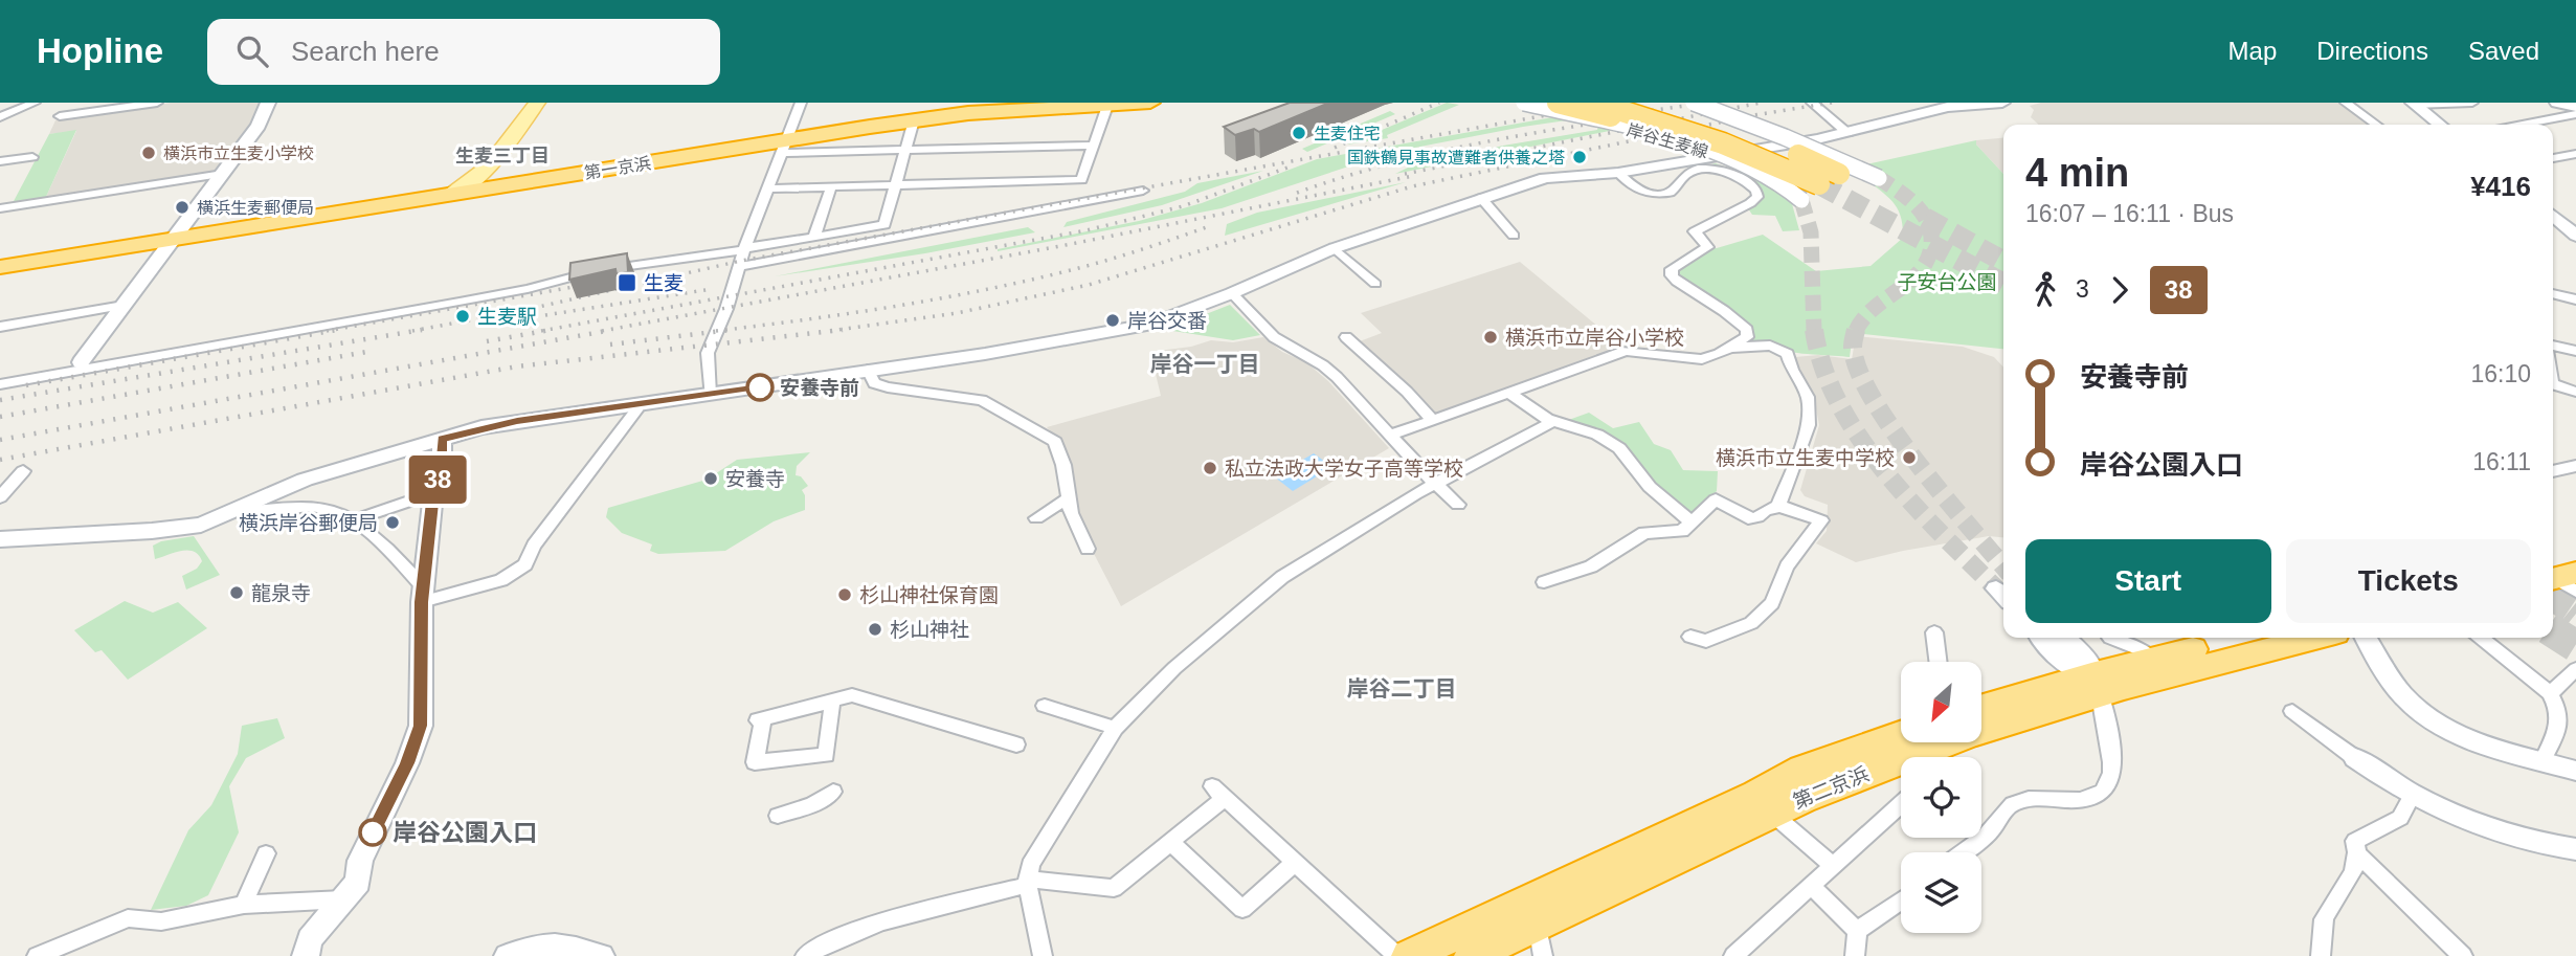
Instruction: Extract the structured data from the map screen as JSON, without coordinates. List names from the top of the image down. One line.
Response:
{"streets":{"highway":["第一京浜","第二京浜"],"street":["岸谷生麦線"]},"districts":["生麦三丁目","岸谷一丁目","岸谷二丁目"],"parks":["子安台公園"],"places":{"other":["生麦住宅","横浜市立生麦小学校","国鉄鶴見事故遭難者供養之塔","横浜生麦郵便局","生麦駅","岸谷交番","横浜市立岸谷小学校","安養寺前","横浜市立生麦中学校","私立法政大学女子高等学校","安養寺","横浜岸谷郵便局","龍泉寺","杉山神社保育園","杉山神社","岸谷公園入口"],"transit":["生麦"]},"lines":["bus line 38"],"north":"bottom left","page":{"header":"Hopline","search":"Search here","nav":["Map","Directions","Saved"],"on_map":"38","heading":["4 min","16:07 – 16:11 · Bus","¥416"],"legs":["3","38"],"list":[{"name":"安養寺前","value":"16:10"},{"name":"岸谷公園入口","value":"16:11"}],"buttons":["Start","Tickets"]}}
